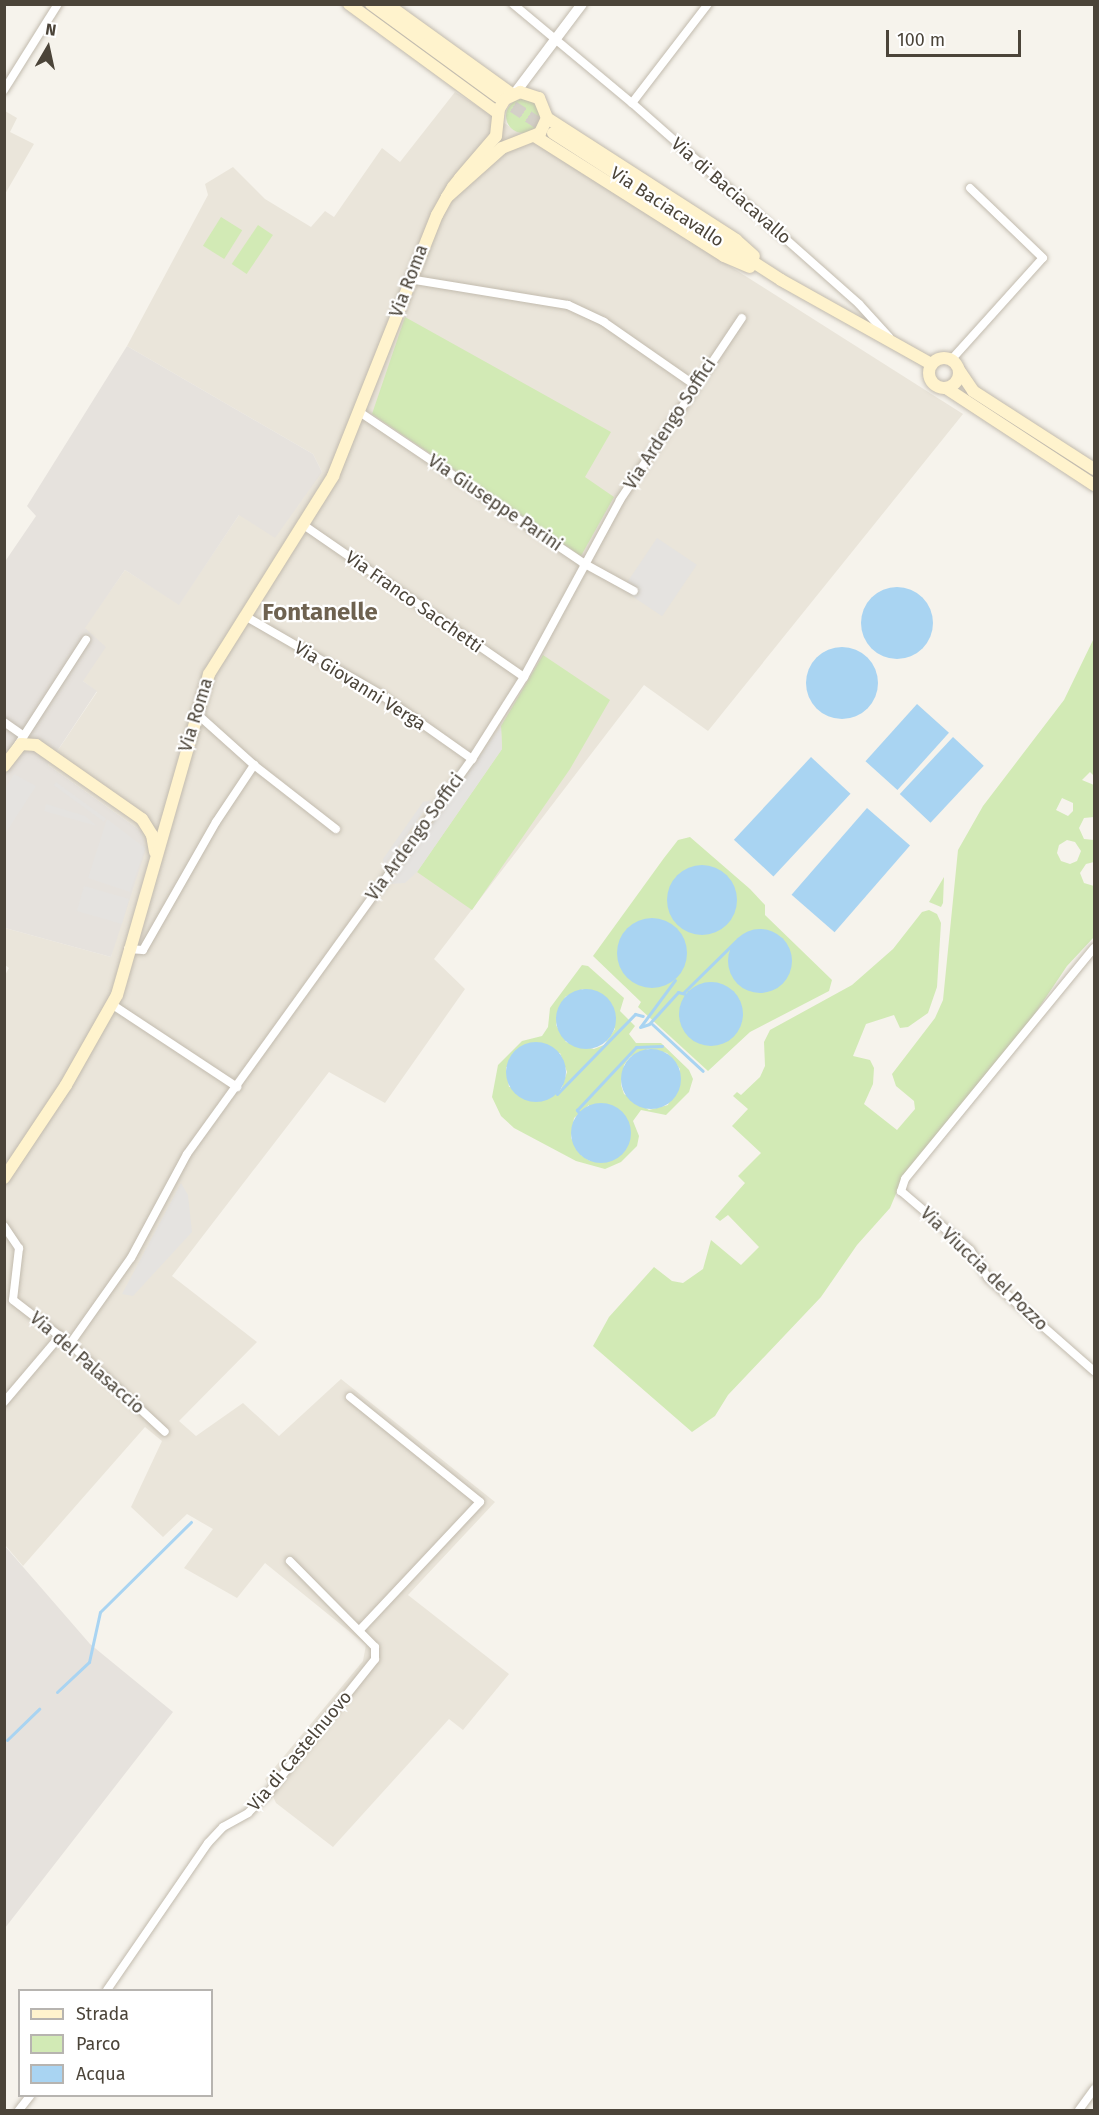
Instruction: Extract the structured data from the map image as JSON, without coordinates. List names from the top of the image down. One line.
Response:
{"streets":{"main road":["Via di Baciacavallo","Via Baciacavallo","Via Roma"],"street":["Via Ardengo Soffici","Via Giuseppe Parini","Via Franco Sacchetti","Via Giovanni Verga","Via Viuccia del Pozzo","Via del Palasaccio","Via di Castelnuovo"]},"crossings":[["Via di Baciacavallo","Via Baciacavallo"],["Via di Baciacavallo","Via Roma"],["Via Roma","Via Giuseppe Parini"],["Via Roma","Via Franco Sacchetti"],["Via Roma","Via Giovanni Verga"],["Via Ardengo Soffici","Via Giuseppe Parini"],["Via Ardengo Soffici","Via Franco Sacchetti"],["Via Ardengo Soffici","Via Giovanni Verga"],["Via Ardengo Soffici","Via del Palasaccio"]],"districts":["Fontanelle"],"legend":["Strada","Parco","Acqua"],"scale_bar":"100 m","north":"top"}
